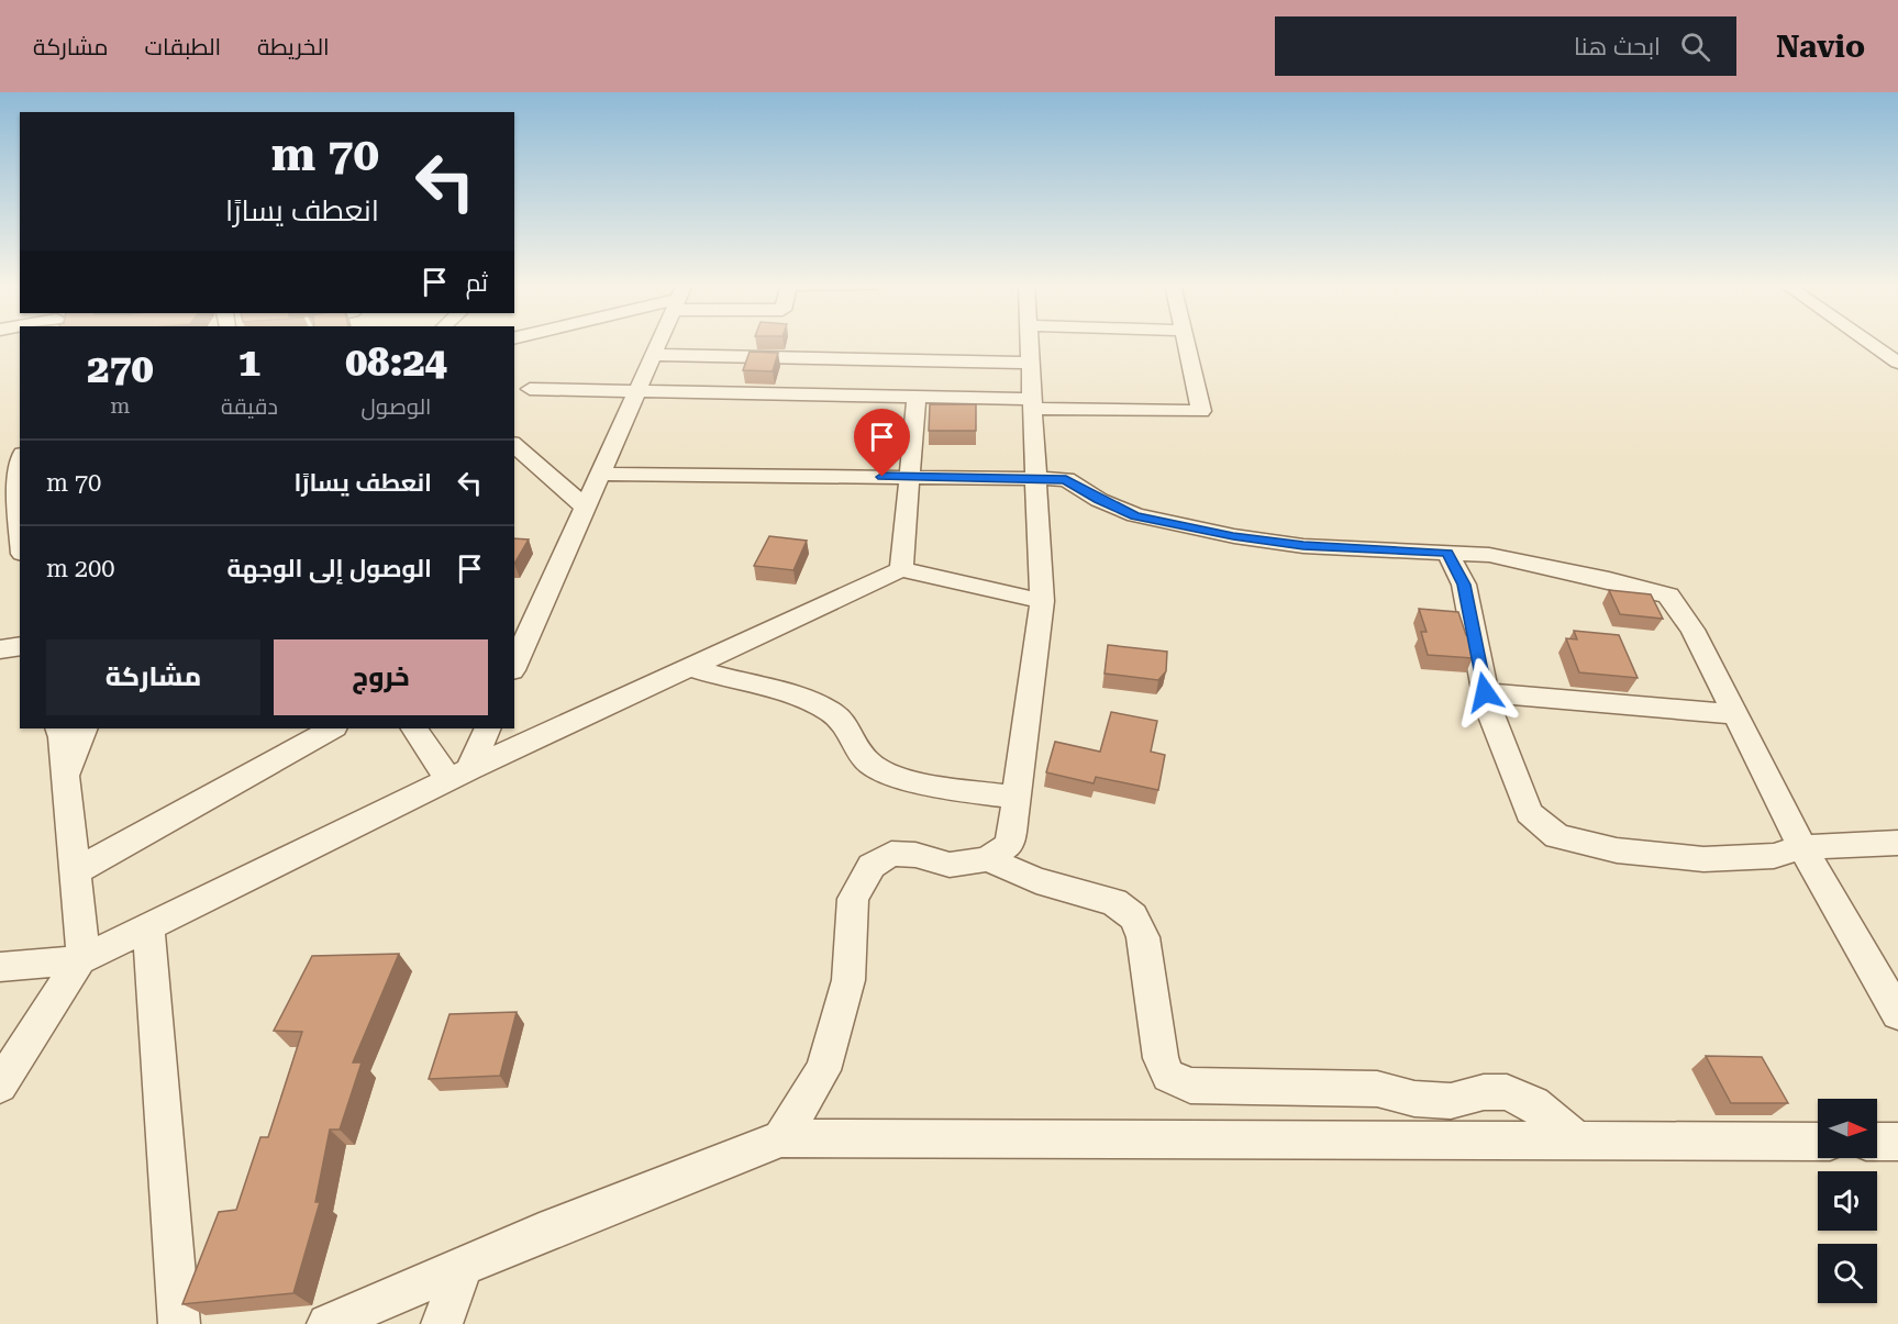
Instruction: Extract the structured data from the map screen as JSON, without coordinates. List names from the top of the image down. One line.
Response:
{"north":"right","page":{"header":"Navio","search":"ابحث هنا","nav":["الخريطة","الطبقات","مشاركة"],"turn":["70 m","انعطف يسارًا"],"then":"ثم","eta":["08:24","الوصول","1","دقيقة","270","m"],"list":[{"name":"انعطف يسارًا","value":"70 m"},{"name":"الوصول إلى الوجهة","value":"200 m"}],"buttons":["خروج","مشاركة"]}}
